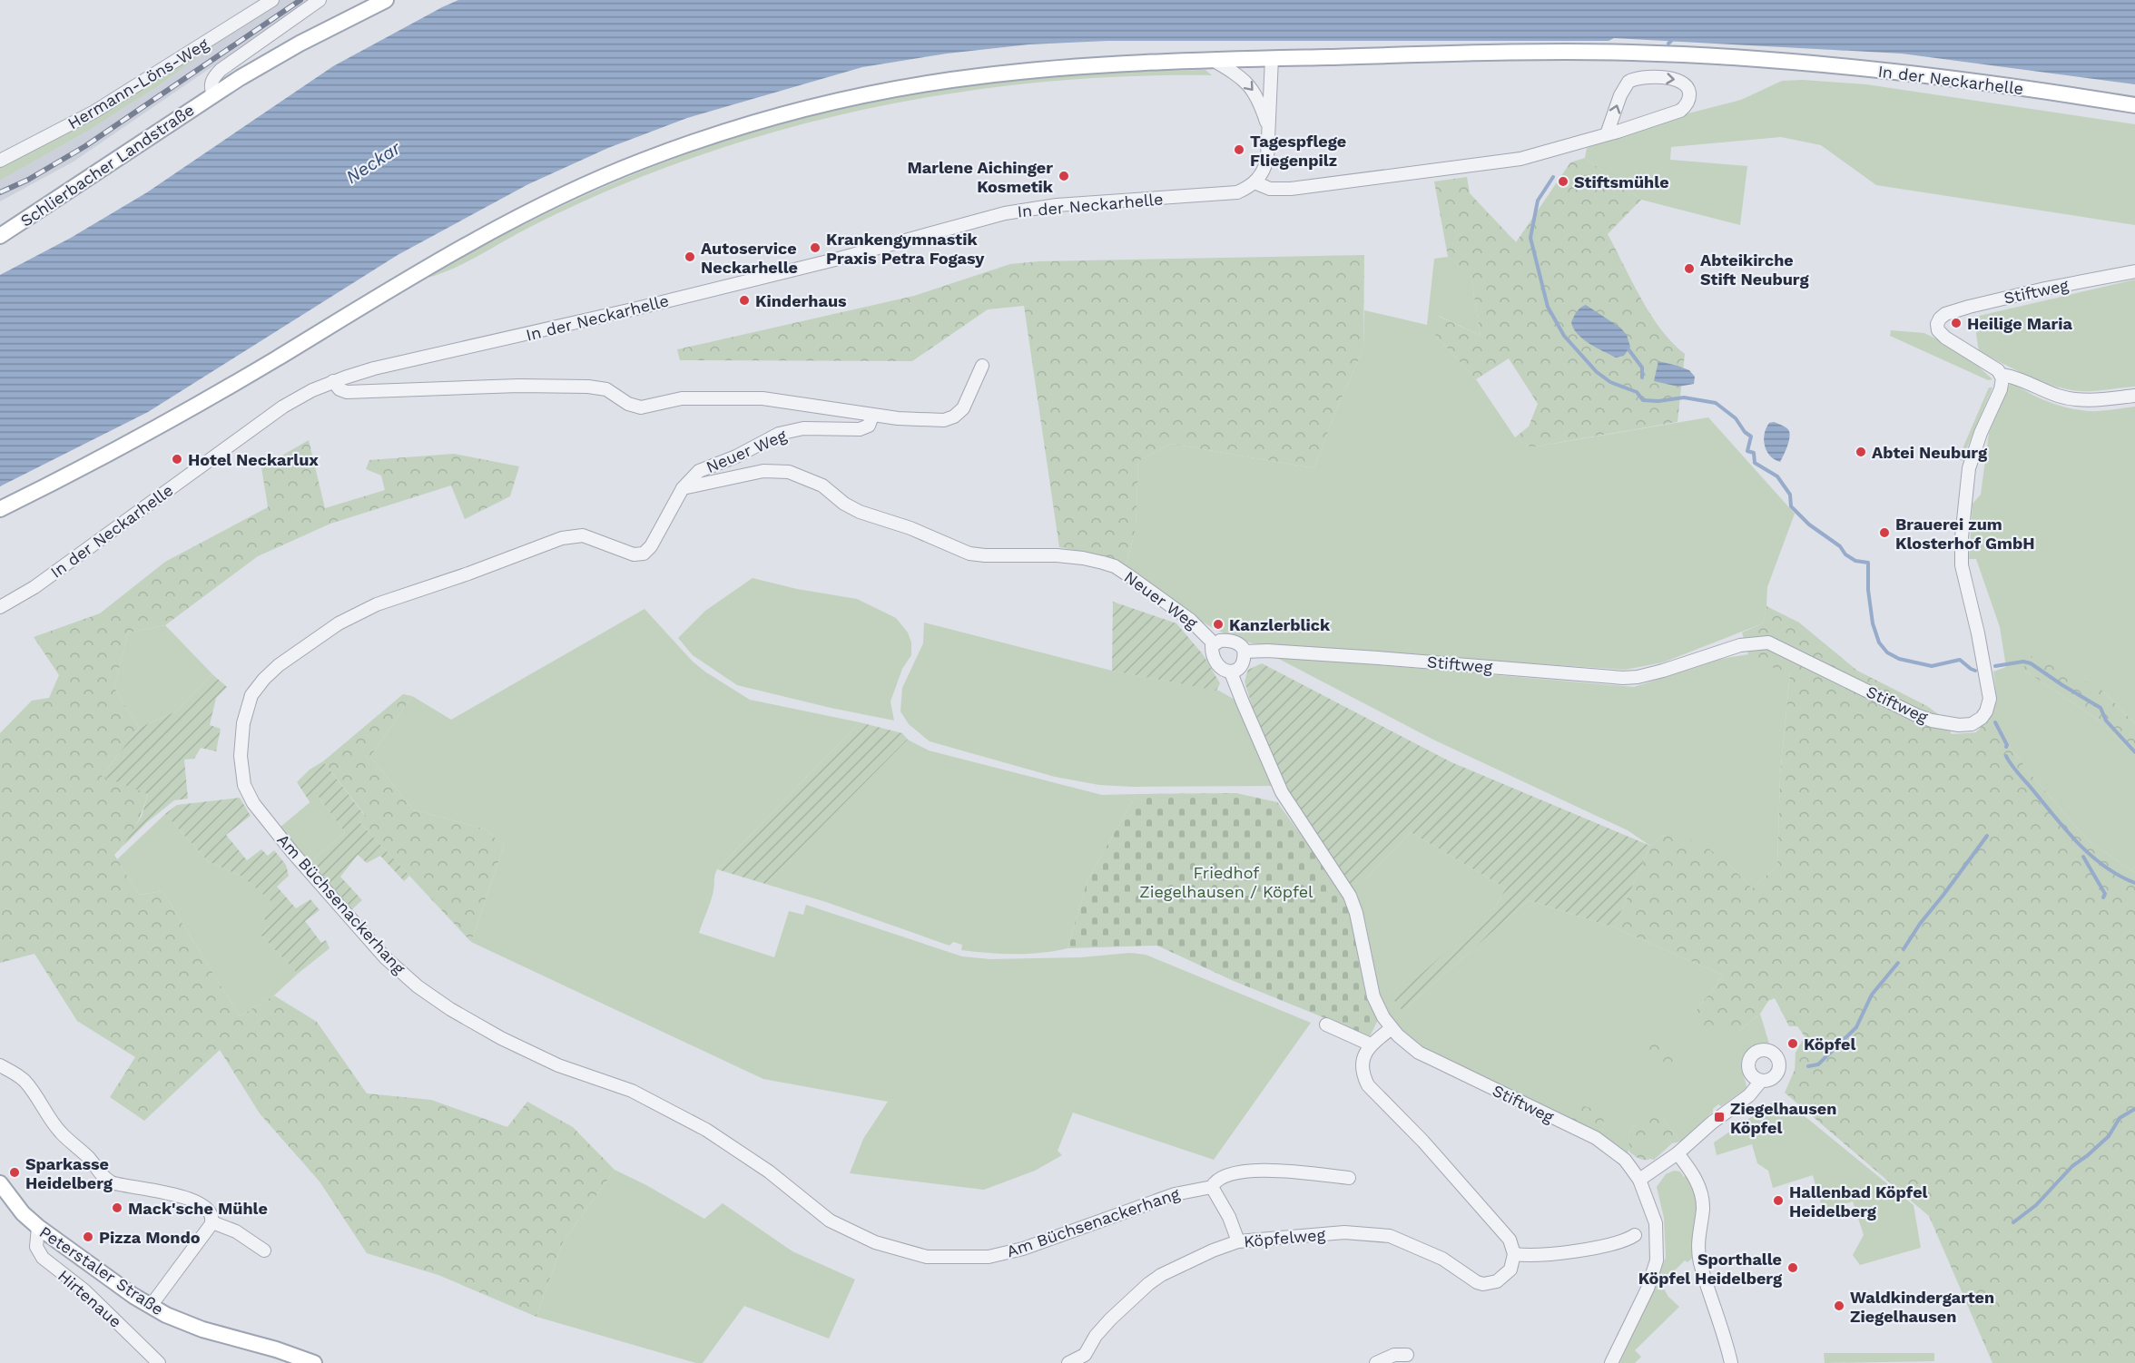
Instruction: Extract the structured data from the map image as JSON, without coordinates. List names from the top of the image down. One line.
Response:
{"streets":{"main road":["In der Neckarhelle","Schlierbacher Landstraße","Peterstaler Straße"],"street":["Hermann-Löns-Weg","Stiftweg","Neuer Weg","Am Büchsenackerhang","Köpfelweg","Hirtenaue"]},"crossings":[["In der Neckarhelle","Neuer Weg"],["Stiftweg","Neuer Weg"],["Neuer Weg","Am Büchsenackerhang"],["Peterstaler Straße","Hirtenaue"]],"water":["Neckar"],"parks":["Friedhof Ziegelhausen / Köpfel"],"places":{"other":["Tagespflege Fliegenpilz","Marlene Aichinger Kosmetik","Stiftsmühle","Krankengymnastik Praxis Petra Fogasy","Autoservice Neckarhelle","Abteikirche Stift Neuburg","Kinderhaus","Heilige Maria","Abtei Neuburg","Hotel Neckarlux","Brauerei zum Klosterhof GmbH","Kanzlerblick","Köpfel","Sparkasse Heidelberg","Hallenbad Köpfel Heidelberg","Mack'sche Mühle","Pizza Mondo","Sporthalle Köpfel Heidelberg","Waldkindergarten Ziegelhausen"],"transit":["Ziegelhausen Köpfel"]}}
